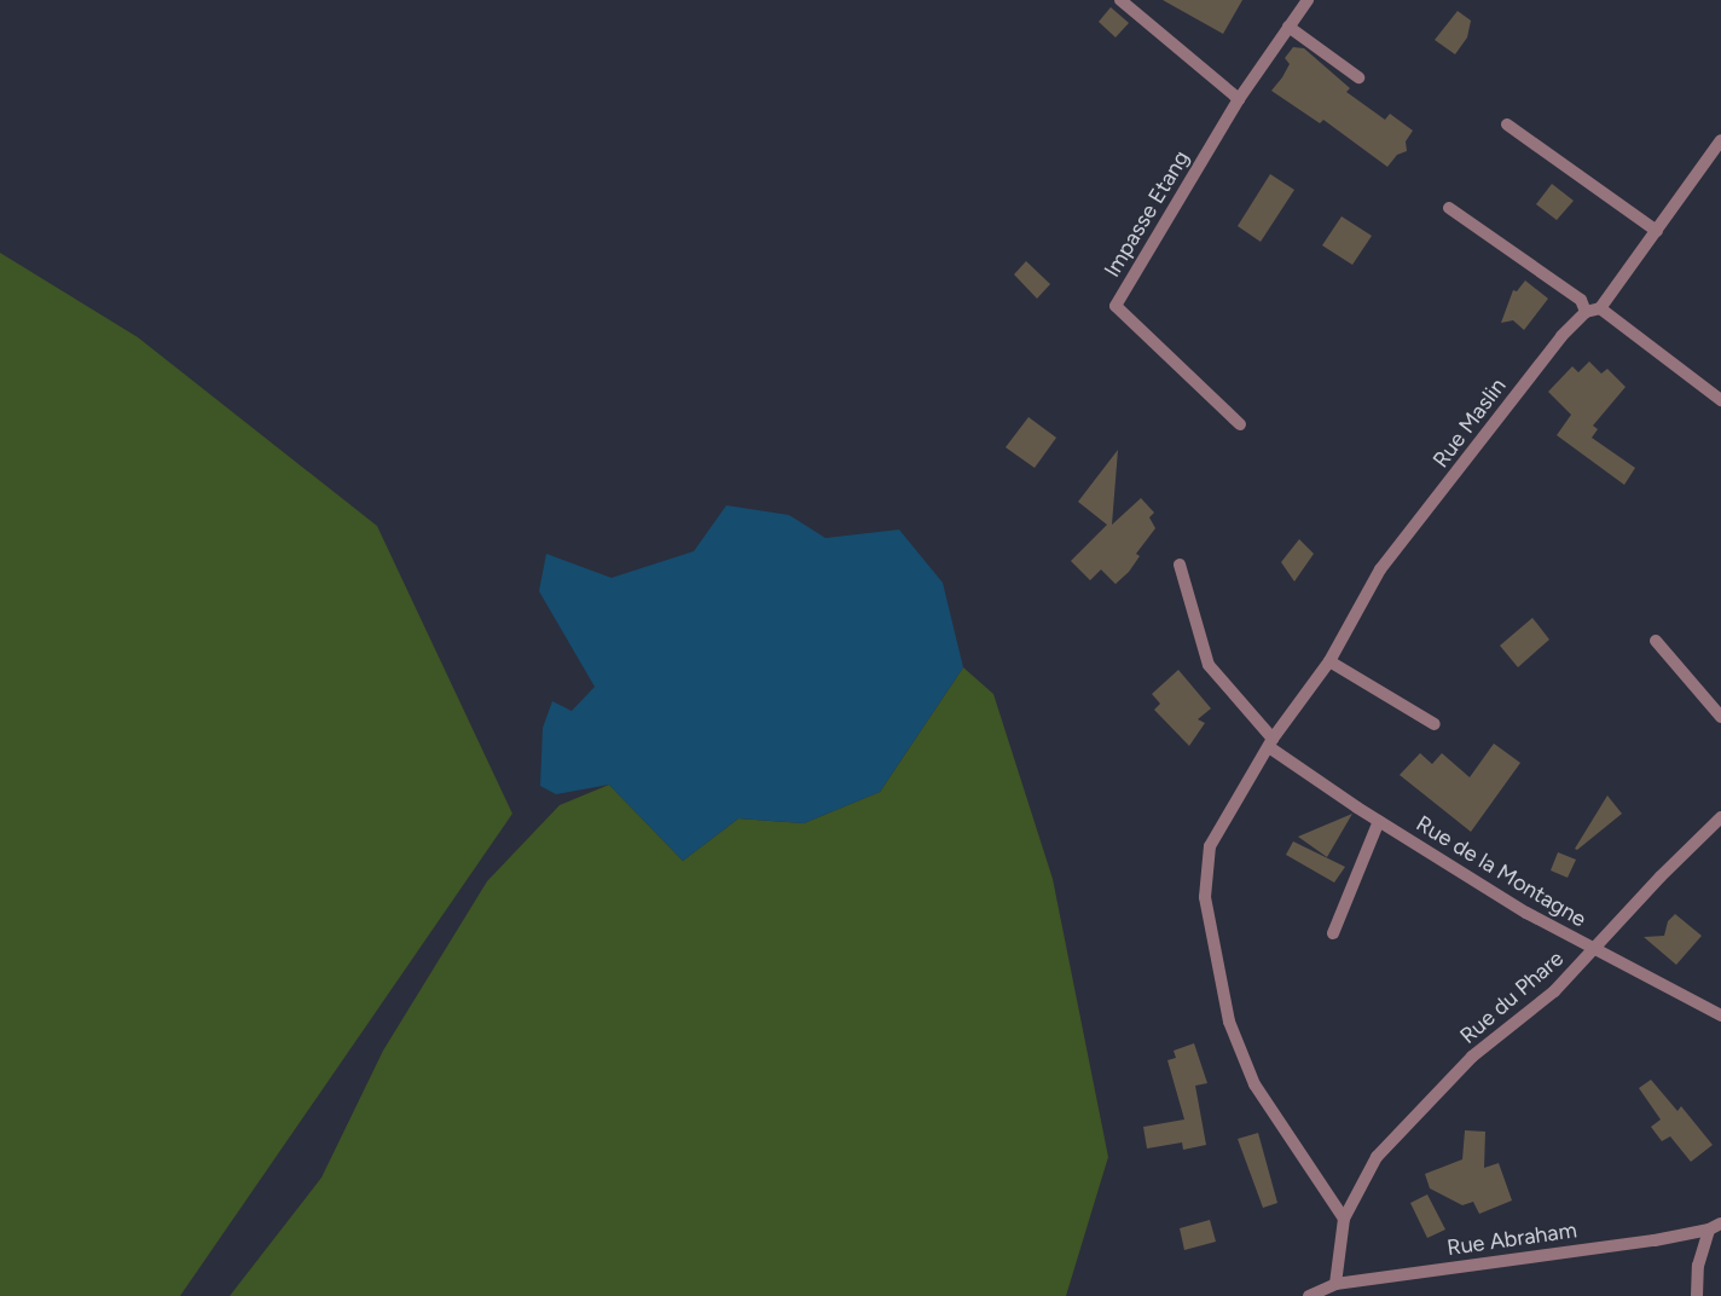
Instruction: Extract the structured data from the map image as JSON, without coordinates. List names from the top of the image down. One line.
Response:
{"streets":{"street":["Impasse Etang","Rue Maslin","Rue de la Montagne","Rue du Phare","Rue Abraham"]},"crossings":[["Rue Maslin","Rue de la Montagne"],["Rue Maslin","Rue du Phare"],["Rue de la Montagne","Rue du Phare"]]}
